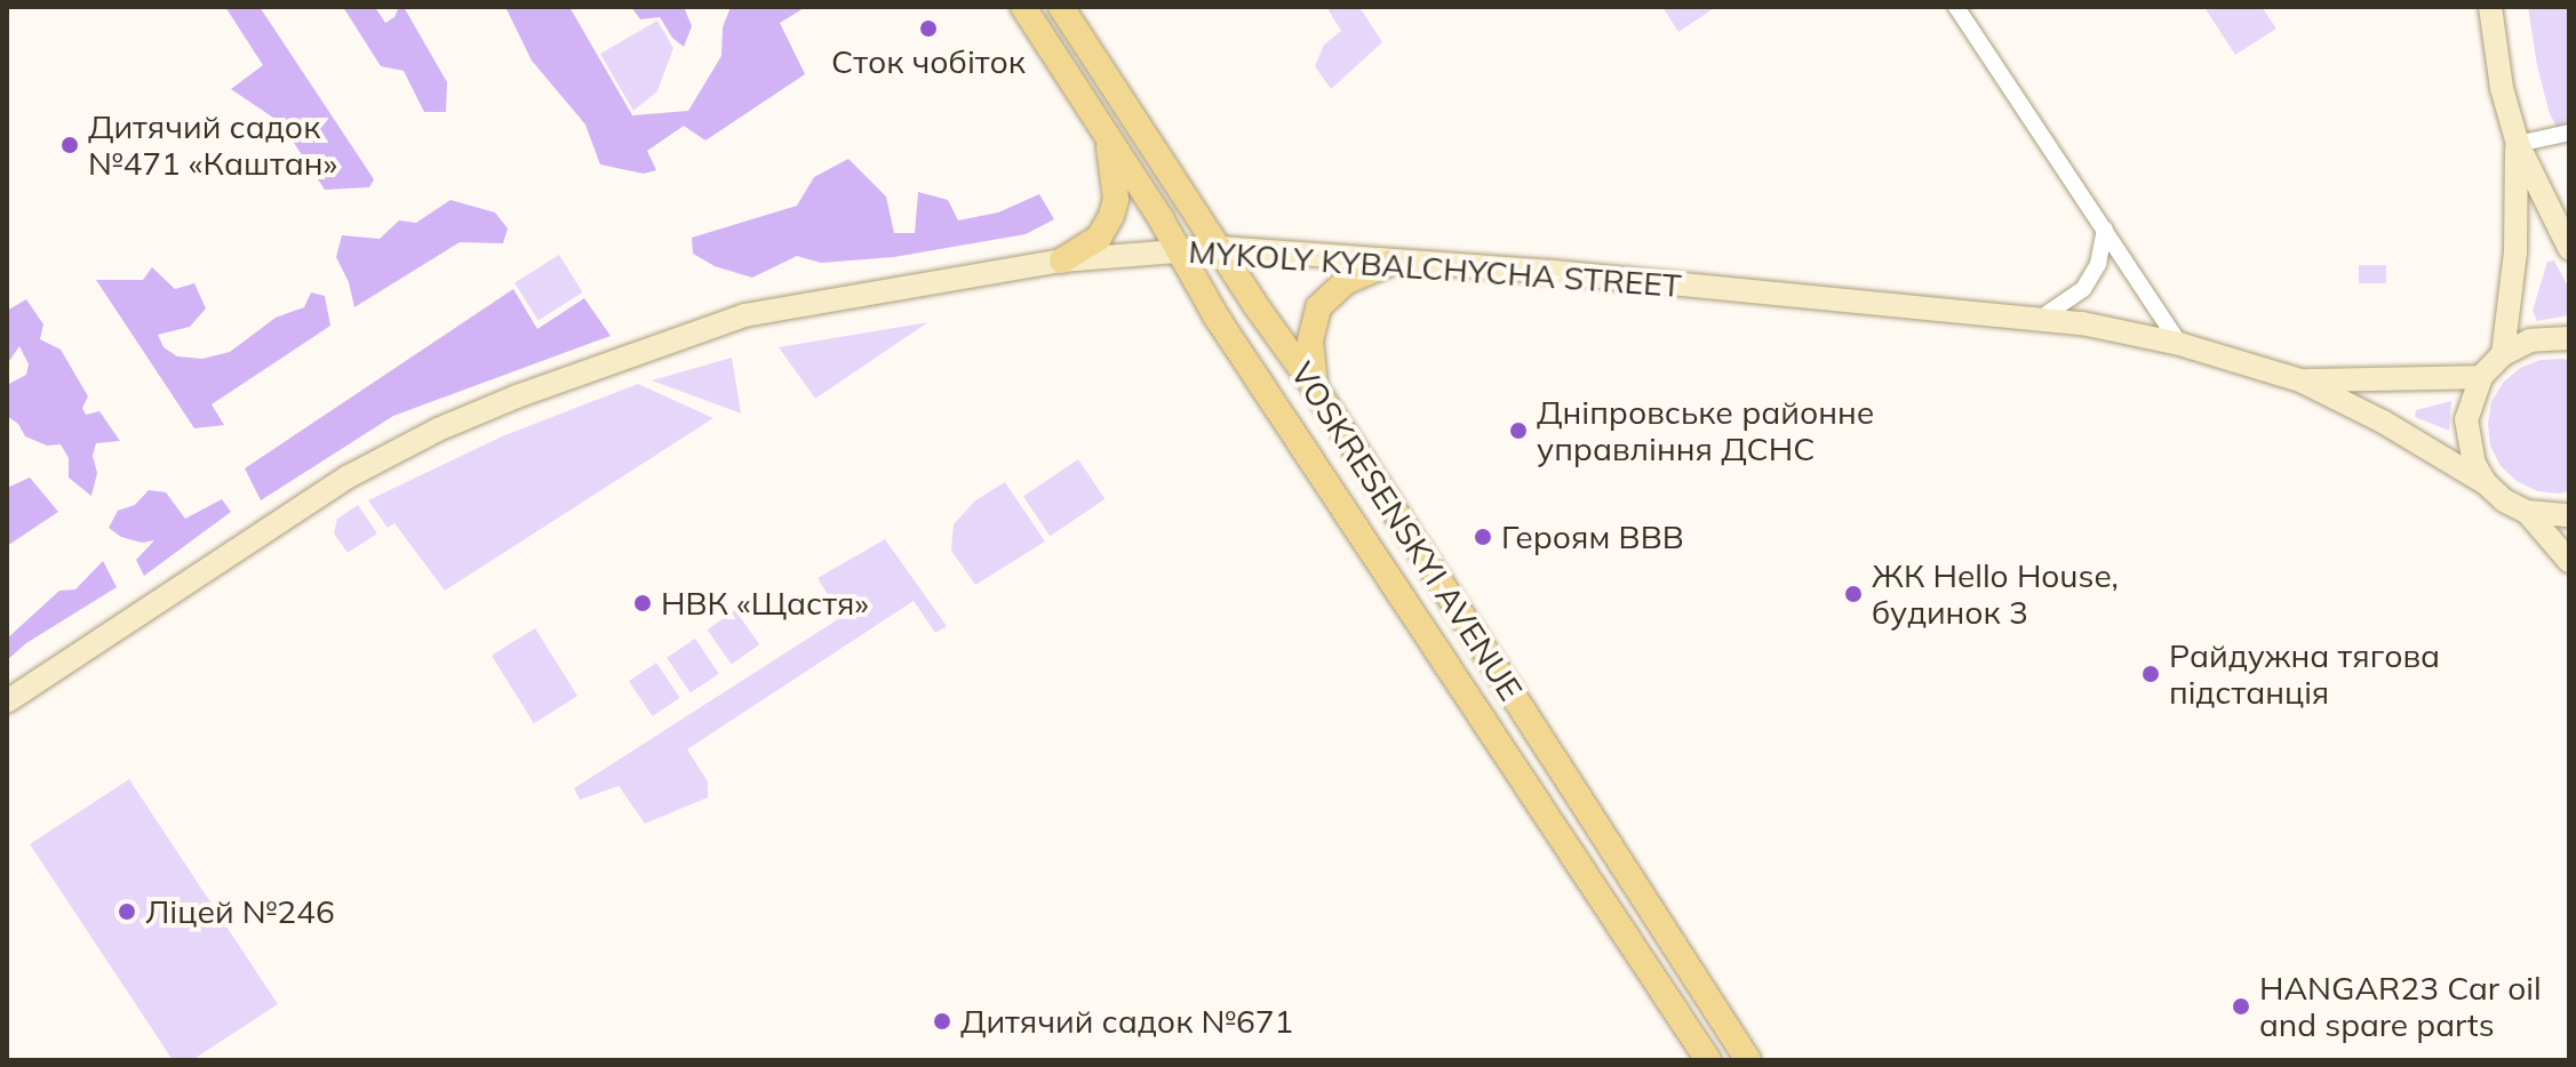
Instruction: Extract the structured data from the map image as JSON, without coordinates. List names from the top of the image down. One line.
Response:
{"streets":{"main road":["VOSKRESENSKYI AVENUE"],"street":["MYKOLY KYBALCHYCHA STREET"]},"crossings":[["MYKOLY KYBALCHYCHA STREET","VOSKRESENSKYI AVENUE"]],"places":["Сток чобіток","Дитячий садок №471 «Каштан»","Дніпровське районне управління ДСНС","Героям ВВВ","ЖК Hello House, будинок 3","НВК «Щастя»","Райдужна тягова пiдстанцiя","Ліцей №246","HANGAR23 Car oil and spare parts","Дитячий садок №671"]}
